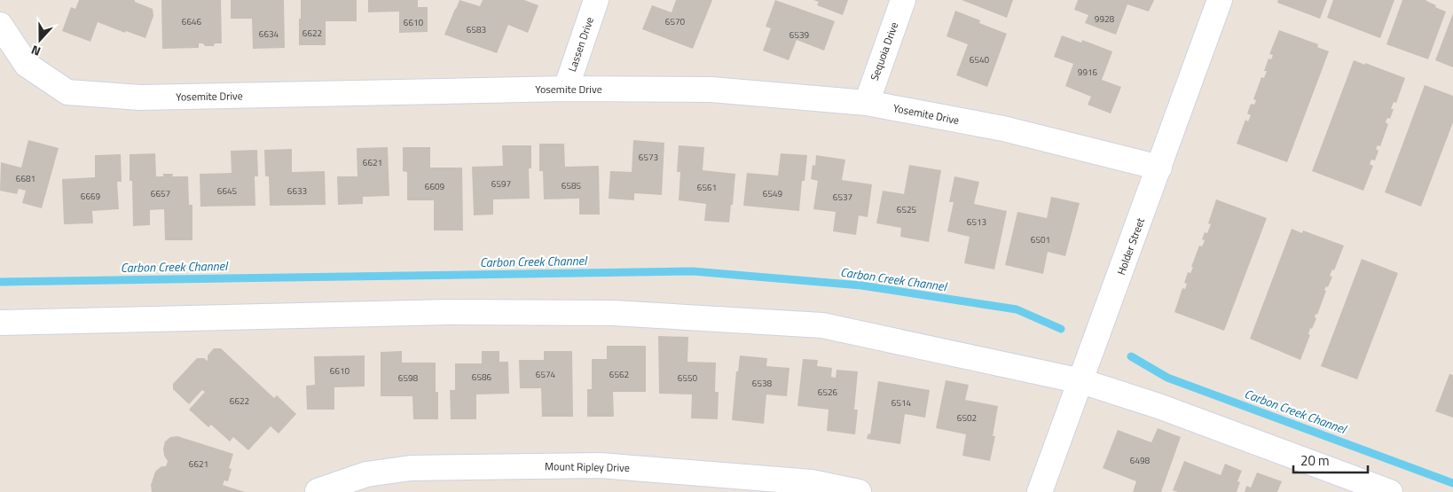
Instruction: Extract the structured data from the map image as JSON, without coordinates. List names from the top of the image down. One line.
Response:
{"streets":{"street":["Lassen Drive","Sequoia Drive","Yosemite Drive","Holder Street","Mount Ripley Drive"]},"crossings":[["Lassen Drive","Yosemite Drive"],["Sequoia Drive","Yosemite Drive"],["Yosemite Drive","Holder Street"]],"water":["Carbon Creek Channel"],"house_numbers":["9928","6646","6570","6610","6583","6622","6634","6539","6540","9916","6573","6621","6681","6597","6585","6609","6561","6645","6633","6657","6549","6669","6537","6525","6513","6501","6610","6574","6562","6586","6598","6550","6538","6526","6622","6514","6502","6498","6621"],"scale_bar":"20 m","north":"bottom"}
